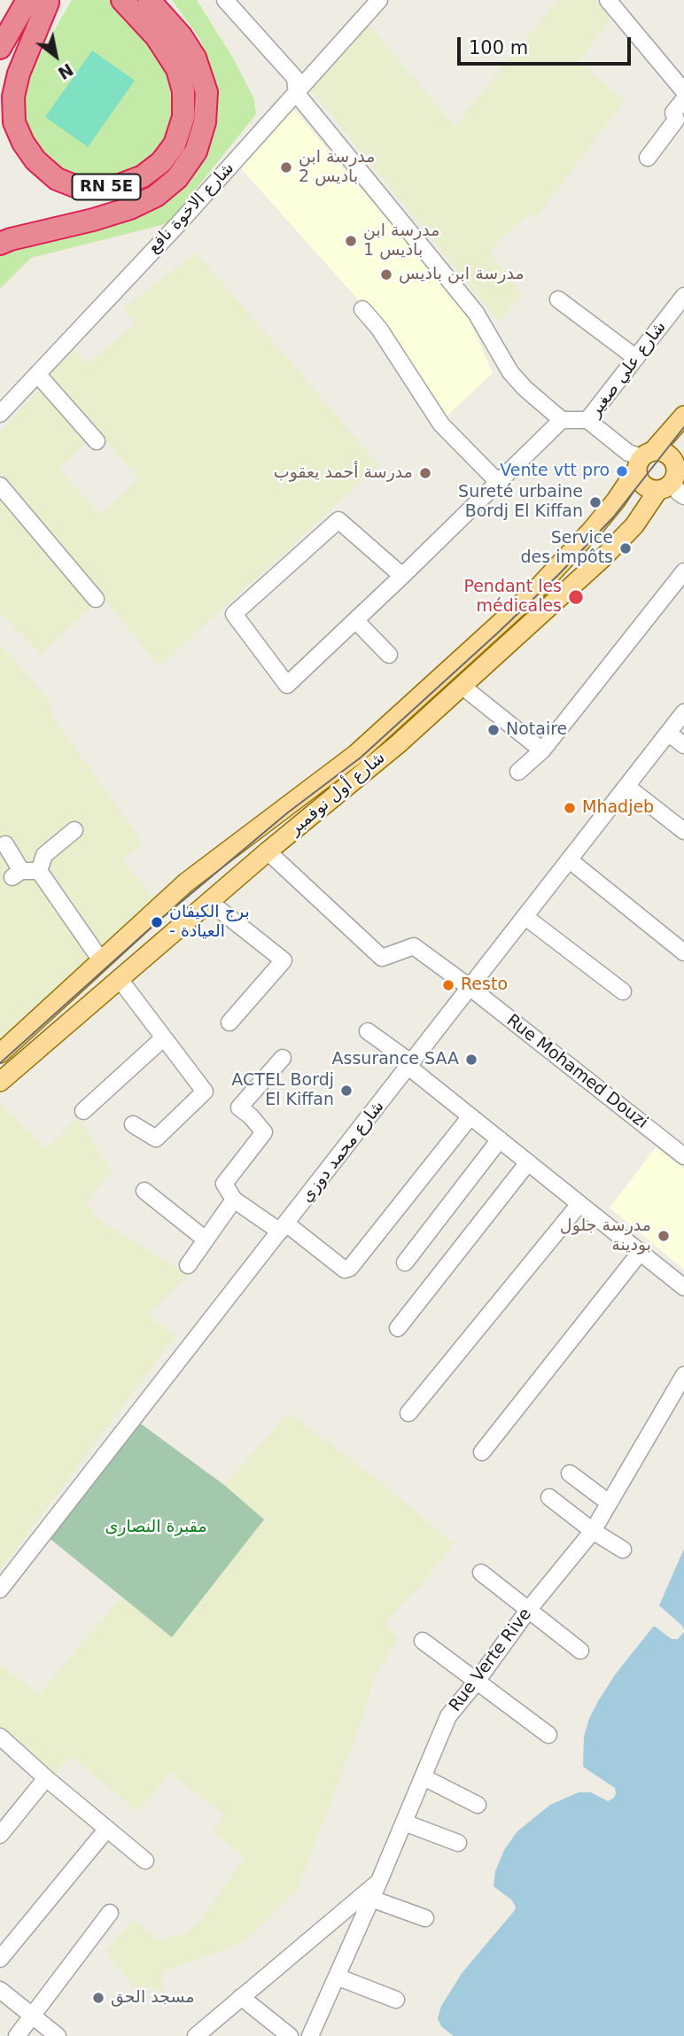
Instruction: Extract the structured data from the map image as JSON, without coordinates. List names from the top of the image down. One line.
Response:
{"streets":{"highway":["RN 5E"],"main road":["شارع أول نوفمبر"],"street":["شارع الاخوة نافع","شارع علي صغير","Rue Mohamed Douzi","شارع محمد دوزي","Rue Verte Rive"]},"crossings":[["شارع علي صغير","شارع أول نوفمبر"],["شارع أول نوفمبر","Rue Mohamed Douzi"],["Rue Mohamed Douzi","شارع محمد دوزي"]],"parks":["مقبرة النصارى"],"places":["مدرسة ابن باديس 2","مدرسة ابن باديس 1","مدرسة ابن باديس","Vente vtt pro","مدرسة أحمد يعقوب","Sureté urbaine Bordj El Kiffan","Service des impôts","Pendant les médicales","Notaire","Mhadjeb","برج الكيفان - العيادة","Resto","Assurance SAA","ACTEL Bordj El Kiffan","مدرسة جلول بودينة","مسجد الحق"],"scale_bar":"100 m","north":"bottom right"}
